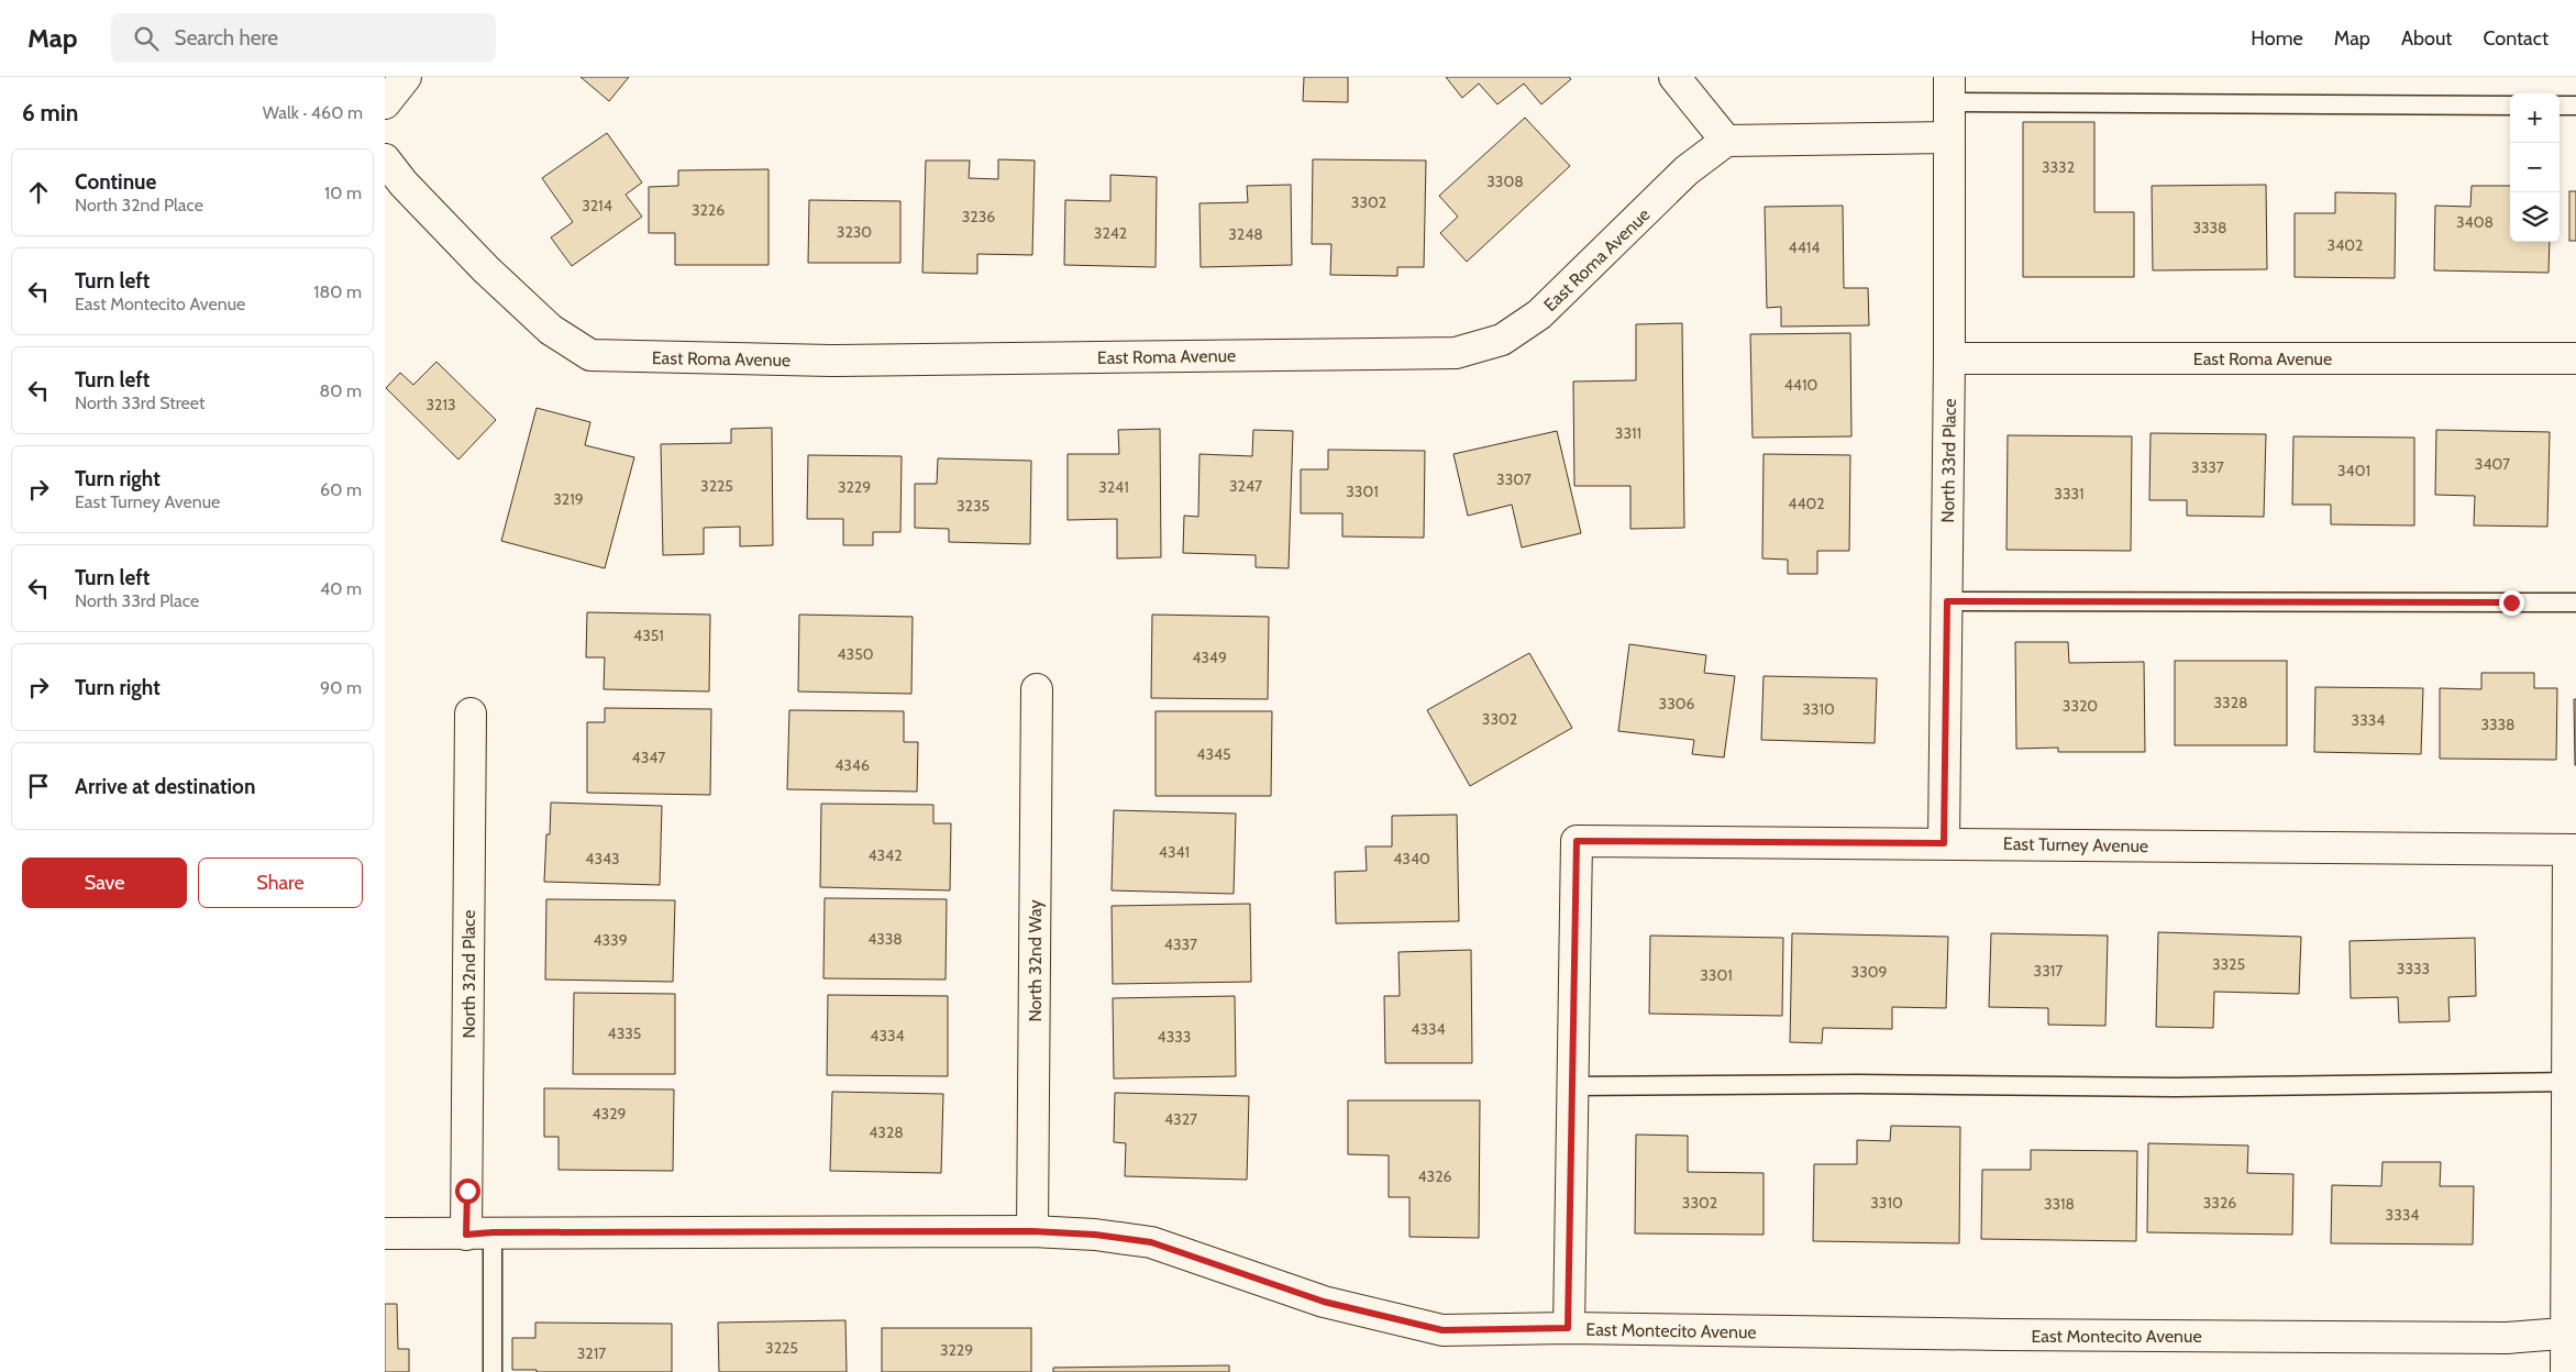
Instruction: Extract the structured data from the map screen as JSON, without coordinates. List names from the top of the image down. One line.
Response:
{"streets":{"street":["East Roma Avenue","North 33rd Place","East Turney Avenue","North 32nd Way","North 32nd Place","East Montecito Avenue"]},"crossings":[["East Roma Avenue","North 33rd Place"],["North 33rd Place","East Turney Avenue"],["North 32nd Way","East Montecito Avenue"],["North 32nd Place","East Montecito Avenue"]],"house_numbers":["3332","3308","3302","3214","3226","3236","3408","3338","3230","3242","3248","3402","4414","4410","3213","3311","3407","3337","3401","3307","3225","3247","3229","3241","3301","3331","3219","4402","3235","4351","4350","4349","3328","3306","3320","3310","3302","3334","3338","4345","4347","4346","4341","4342","4343","4340","4338","4339","4337","3325","3333","3317","3309","3301","4334","4335","4334","4333","4329","4327","4328","4326","3302","3310","3326","3318","3334","3225","3229","3217"],"page":{"header":"Map","search":"Search here","nav":["Home","Map","About","Contact"],"heading":["6 min","Walk · 460 m"],"map_buttons":["+","−"],"list":[["Continue","North 32nd Place","10 m"],["Turn left","East Montecito Avenue","180 m"],["Turn left","North 33rd Street","80 m"],["Turn right","East Turney Avenue","60 m"],["Turn left","North 33rd Place","40 m"],["Turn right","90 m"],"Arrive at destination"],"buttons":["Save","Share"]}}
